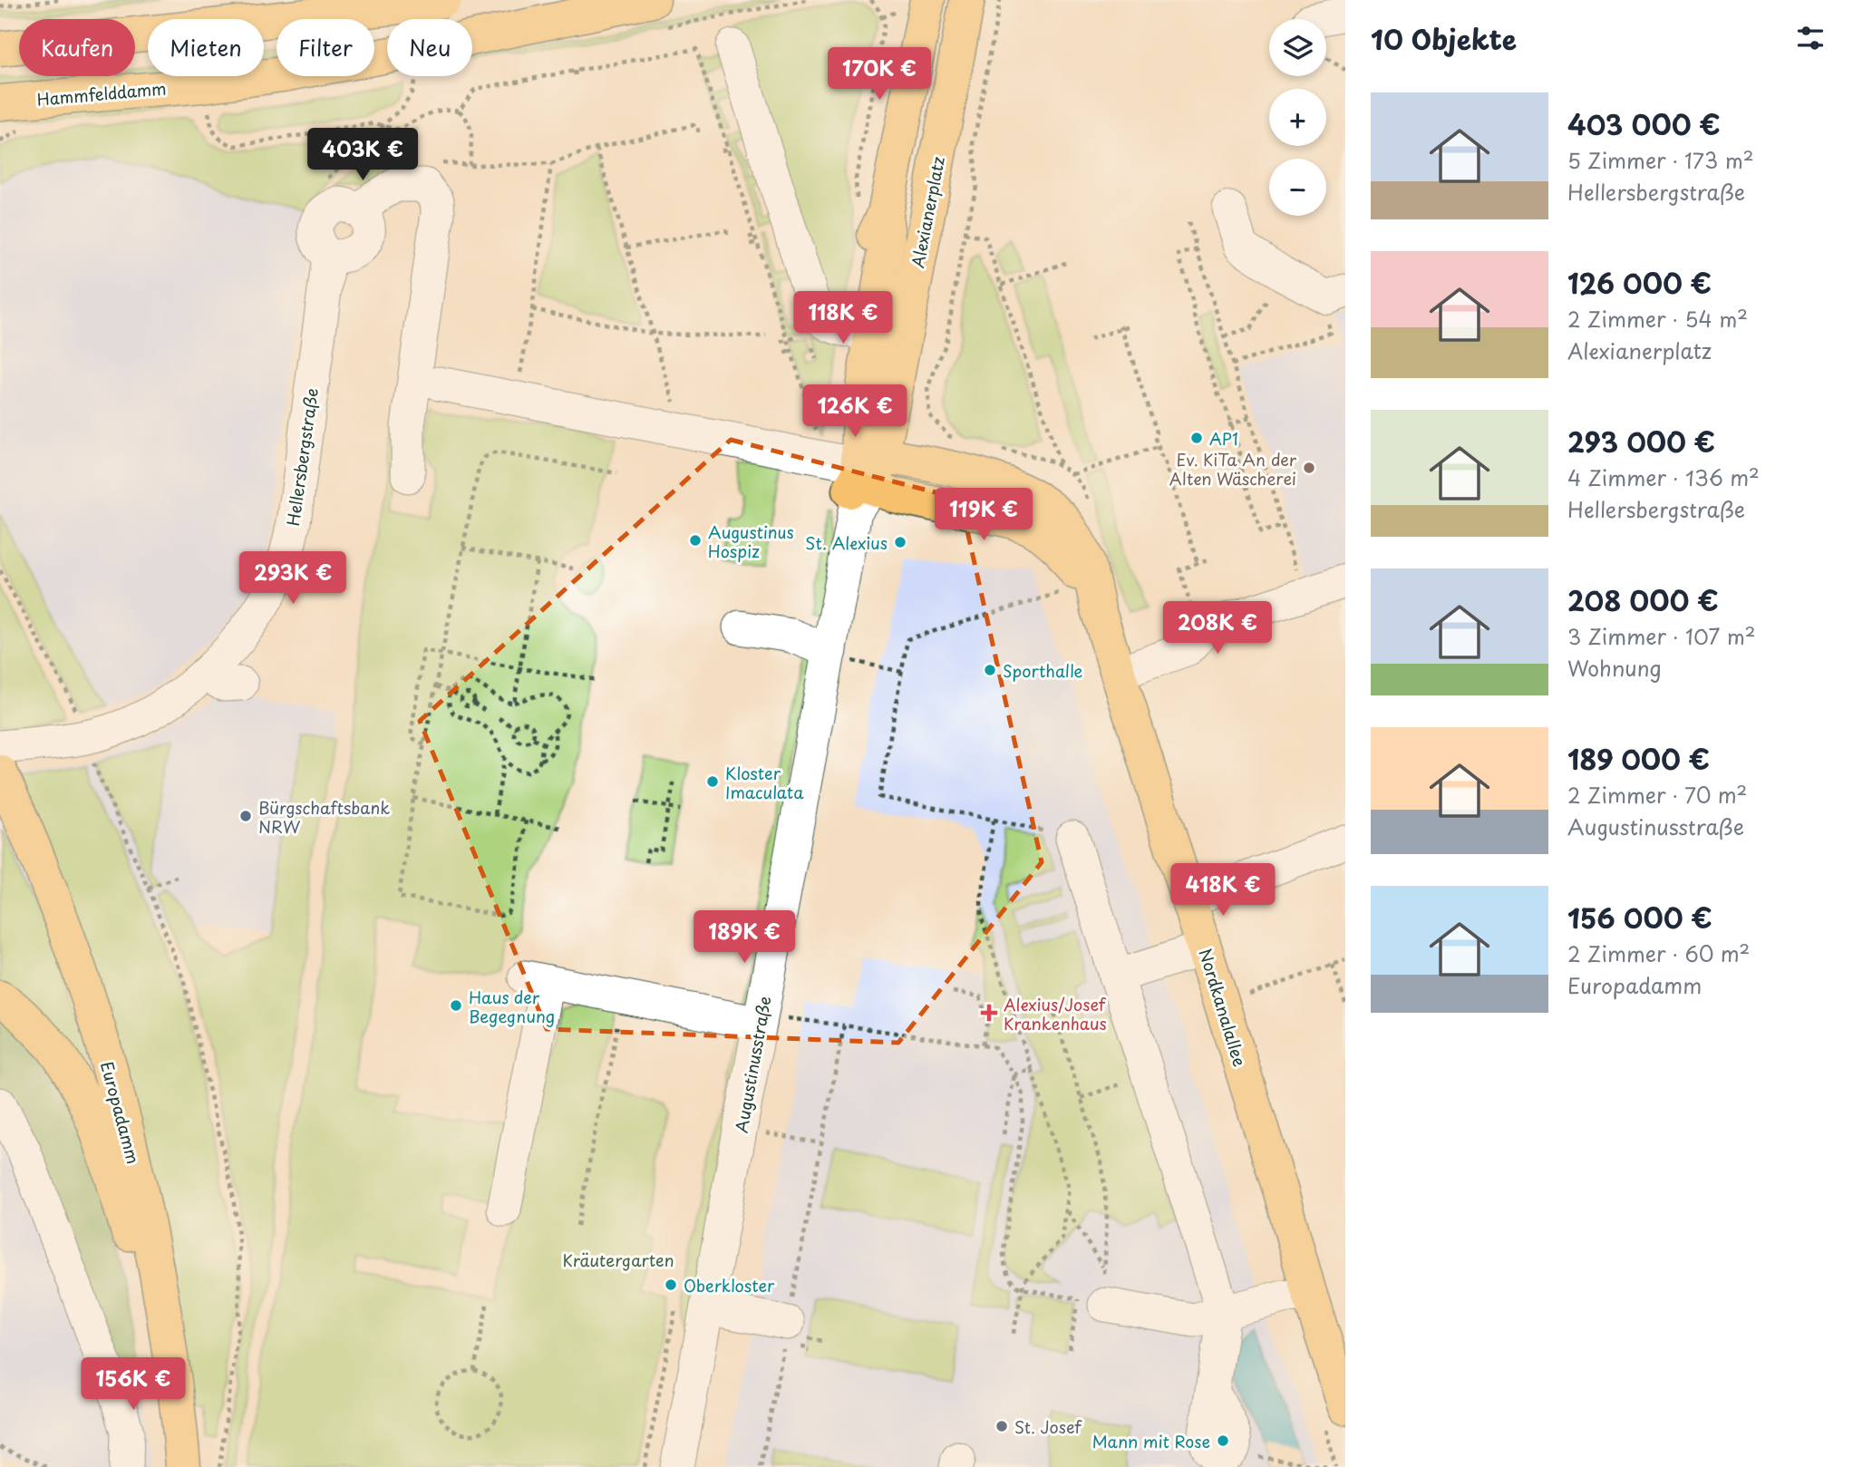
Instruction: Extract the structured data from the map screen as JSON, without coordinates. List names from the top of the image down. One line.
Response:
{"streets":{"main road":["Hammfelddamm","Alexianerplatz","Nordkanalallee","Europadamm"],"street":["Hellersbergstraße","Augustinusstraße"]},"crossings":[["Alexianerplatz","Nordkanalallee"],["Alexianerplatz","Augustinusstraße"],["Nordkanalallee","Augustinusstraße"]],"parks":["Kräutergarten"],"places":{"other":["AP1","Ev. KiTa An der Alten Wäscherei","Augustinus Hospiz","St. Alexius","Sporthalle","Kloster Imaculata","Bürgschaftsbank NRW","Haus der Begegnung","Oberkloster","St. Josef","Mann mit Rose"],"health":["Alexius/Josef Krankenhaus"]},"page":{"heading":"10 Objekte","map_buttons":["+","−"],"chip":["Kaufen","Mieten","Filter","Neu"],"price":["170K €","403K €","118K €","126K €","119K €","293K €","208K €","418K €","189K €","156K €"],"list":[{"name":"403 000 €","note":"5 Zimmer · 173 m² · Hellersbergstraße"},{"name":"126 000 €","note":"2 Zimmer · 54 m² · Alexianerplatz"},{"name":"293 000 €","note":"4 Zimmer · 136 m² · Hellersbergstraße"},{"name":"208 000 €","note":"3 Zimmer · 107 m² · Wohnung"},{"name":"189 000 €","note":"2 Zimmer · 70 m² · Augustinusstraße"},{"name":"156 000 €","note":"2 Zimmer · 60 m² · Europadamm"}]}}
